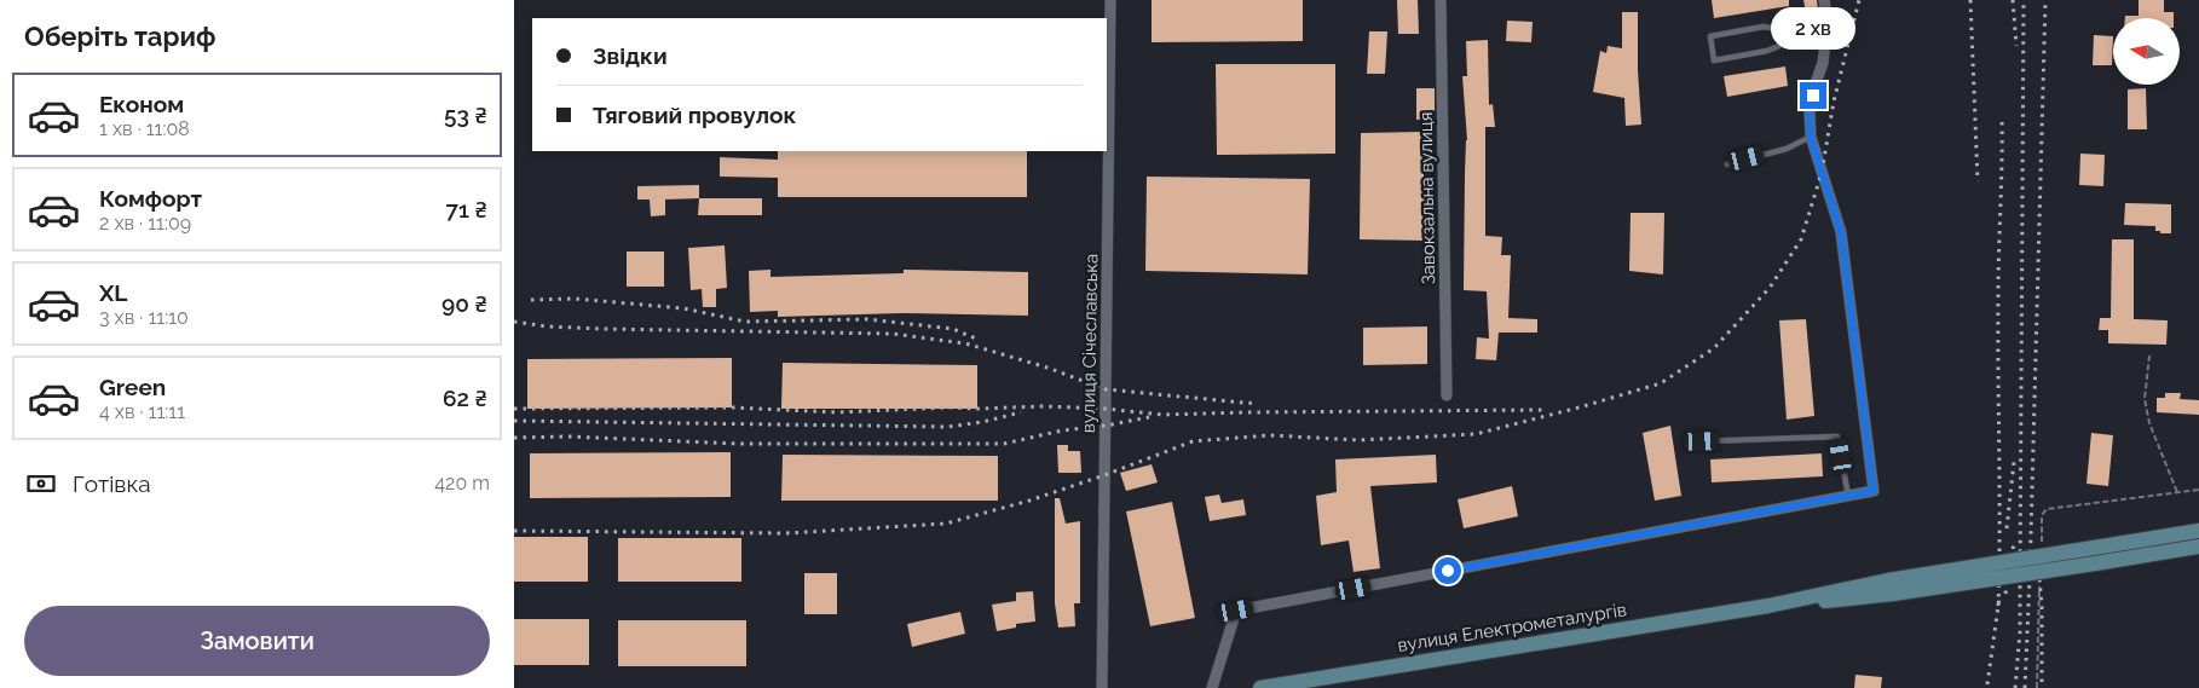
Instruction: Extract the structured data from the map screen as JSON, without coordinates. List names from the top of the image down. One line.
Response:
{"streets":{"main road":["вулиця Електрометалургів"],"street":["Завокзальна вулиця","вулиця Січеславська"]},"north":"left","page":{"heading":"Оберіть тариф","bubble":"2 хв","banner":["Звідки","Тяговий провулок"],"list":[{"name":"Економ","note":"1 хв · 11:08","value":"53 ₴"},{"name":"Комфорт","note":"2 хв · 11:09","value":"71 ₴"},{"name":"XL","note":"3 хв · 11:10","value":"90 ₴"},{"name":"Green","note":"4 хв · 11:11","value":"62 ₴"}],"pay":["Готівка","420 m"],"buttons":"Замовити"}}
